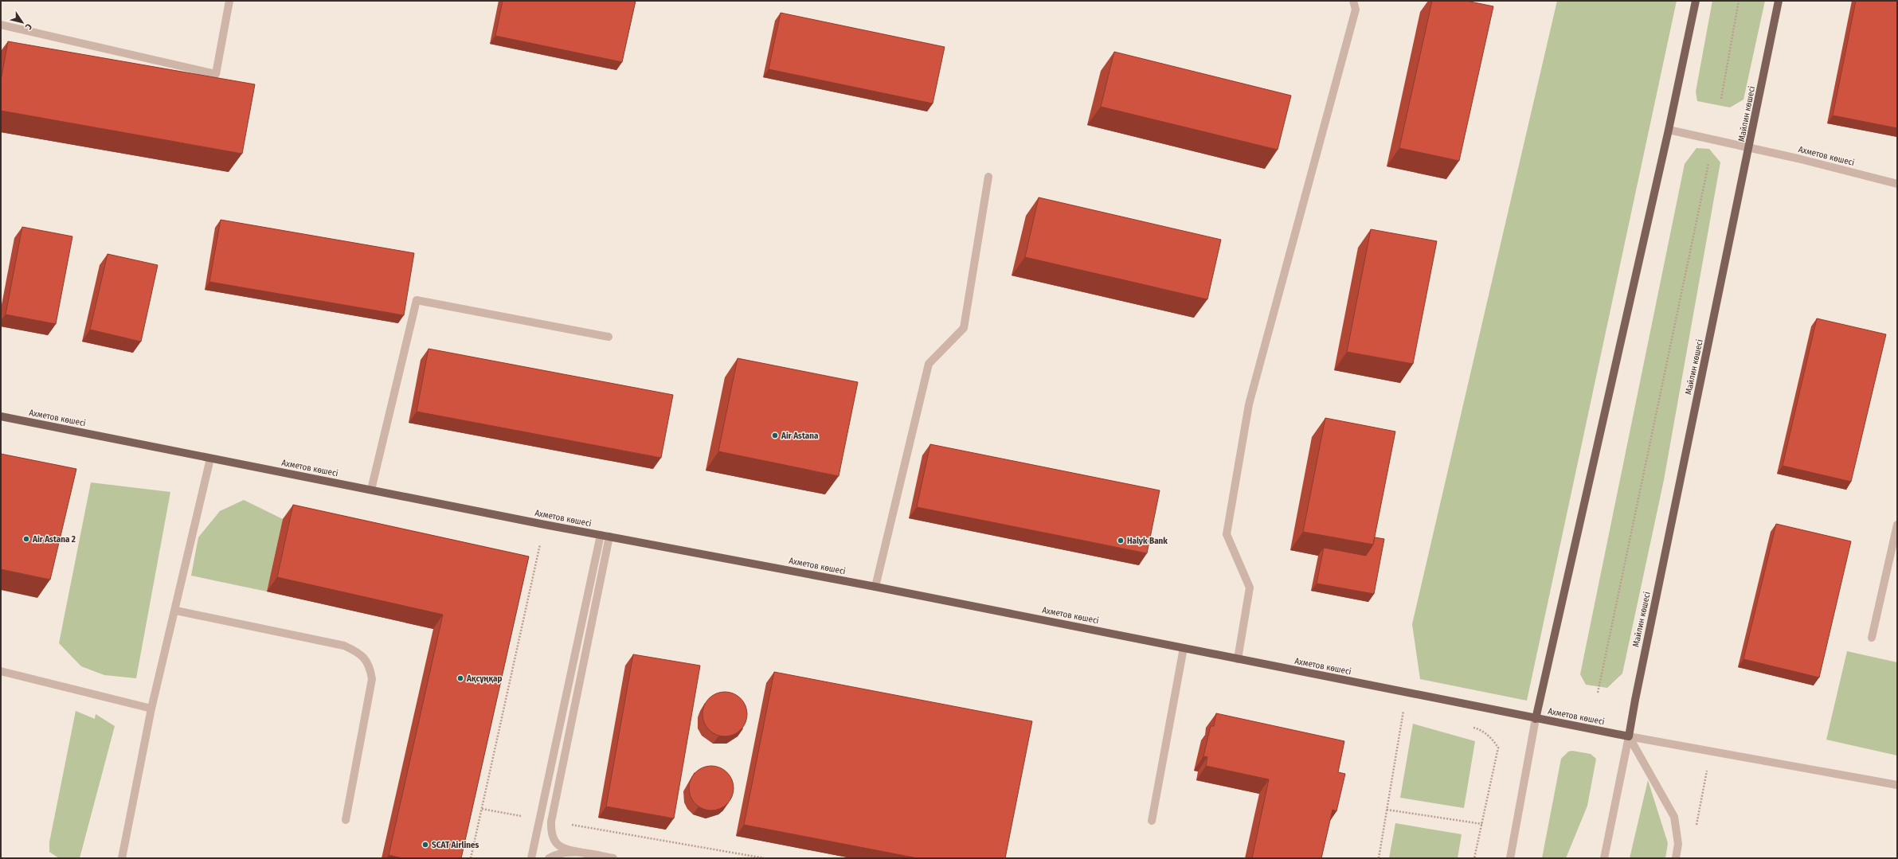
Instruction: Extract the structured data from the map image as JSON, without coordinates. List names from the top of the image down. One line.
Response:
{"streets":{"main road":["Майлин көшесі","Ахметов көшесі"]},"crossings":[["Майлин көшесі","Ахметов көшесі"]],"places":["Air Astana","Air Astana 2","Halyk Bank","Ақсұңқар","SCAT Airlines"],"north":"bottom right"}
